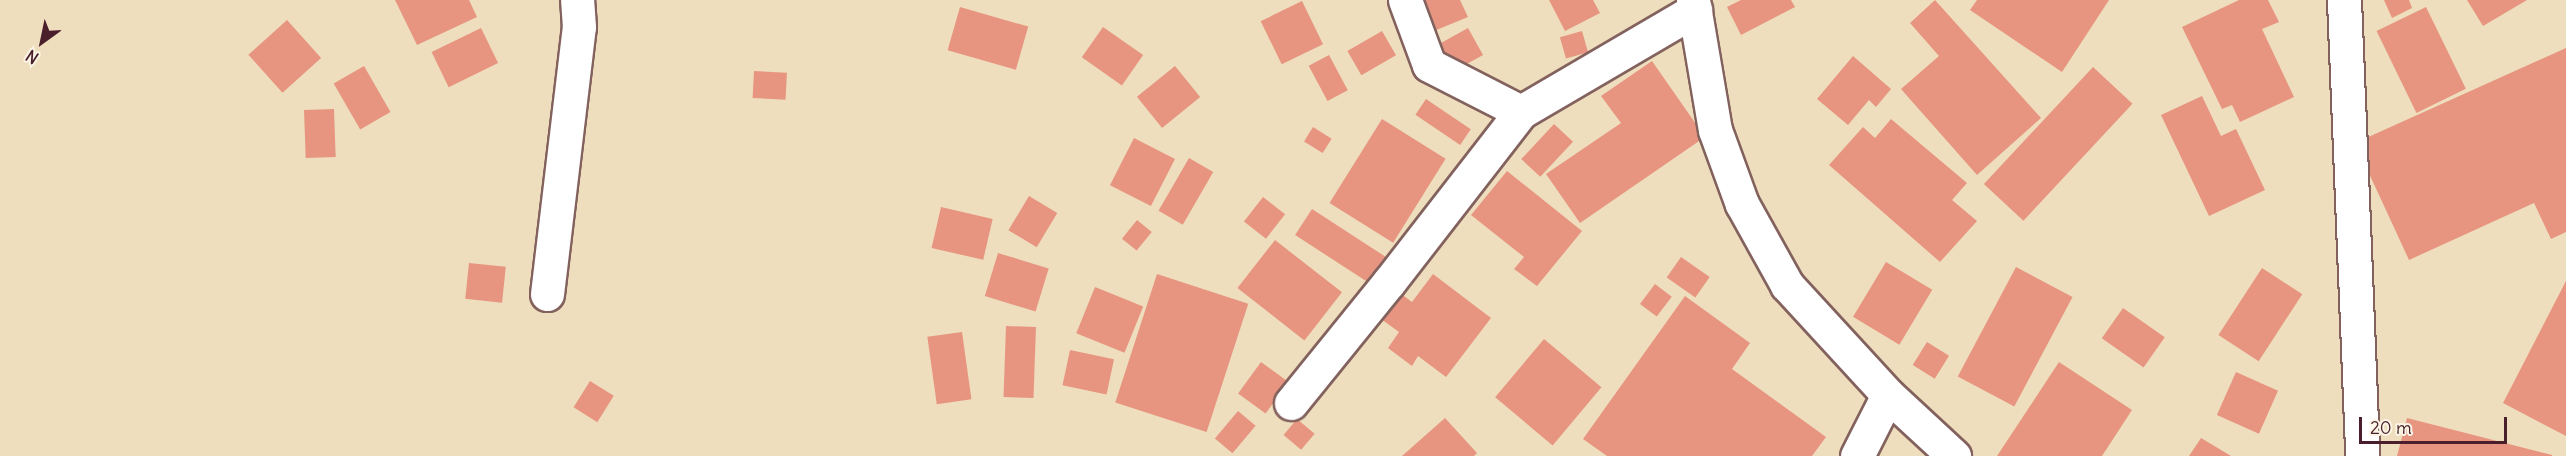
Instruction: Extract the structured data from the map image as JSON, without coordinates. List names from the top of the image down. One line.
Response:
{"scale_bar":"20 m","north":"bottom left"}
